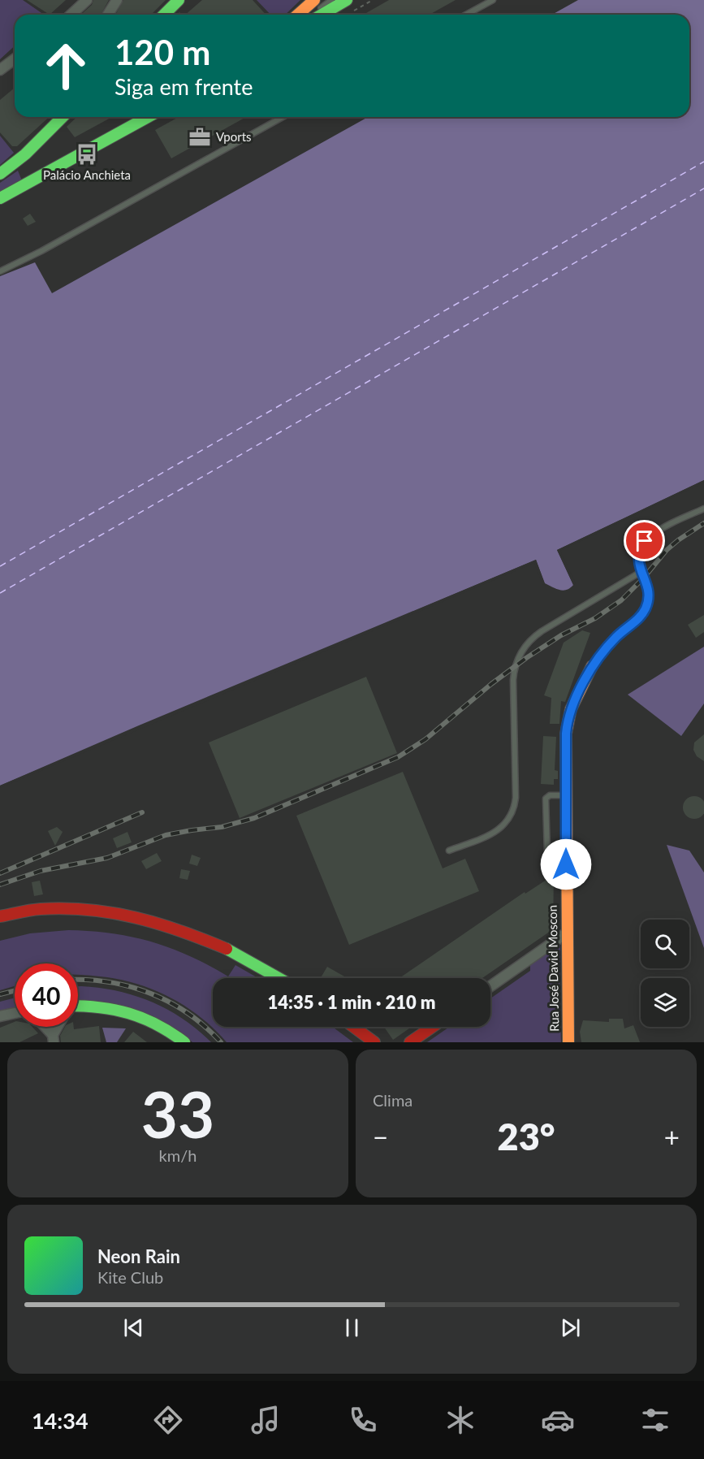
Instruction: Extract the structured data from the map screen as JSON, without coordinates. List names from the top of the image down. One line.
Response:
{"streets":{"street":["Rua José David Moscon"]},"places":{"office":["Vports"],"bus stop":["Palácio Anchieta"]},"page":{"turn":["120 m","Siga em frente"],"limit":"40","trip":"14:35 · 1 min · 210 m","tile":[["33","km/h"],"Clima"],"heat":["−","23°","+"],"song":["Neon Rain","Kite Club"],"tabs":"14:34"}}
